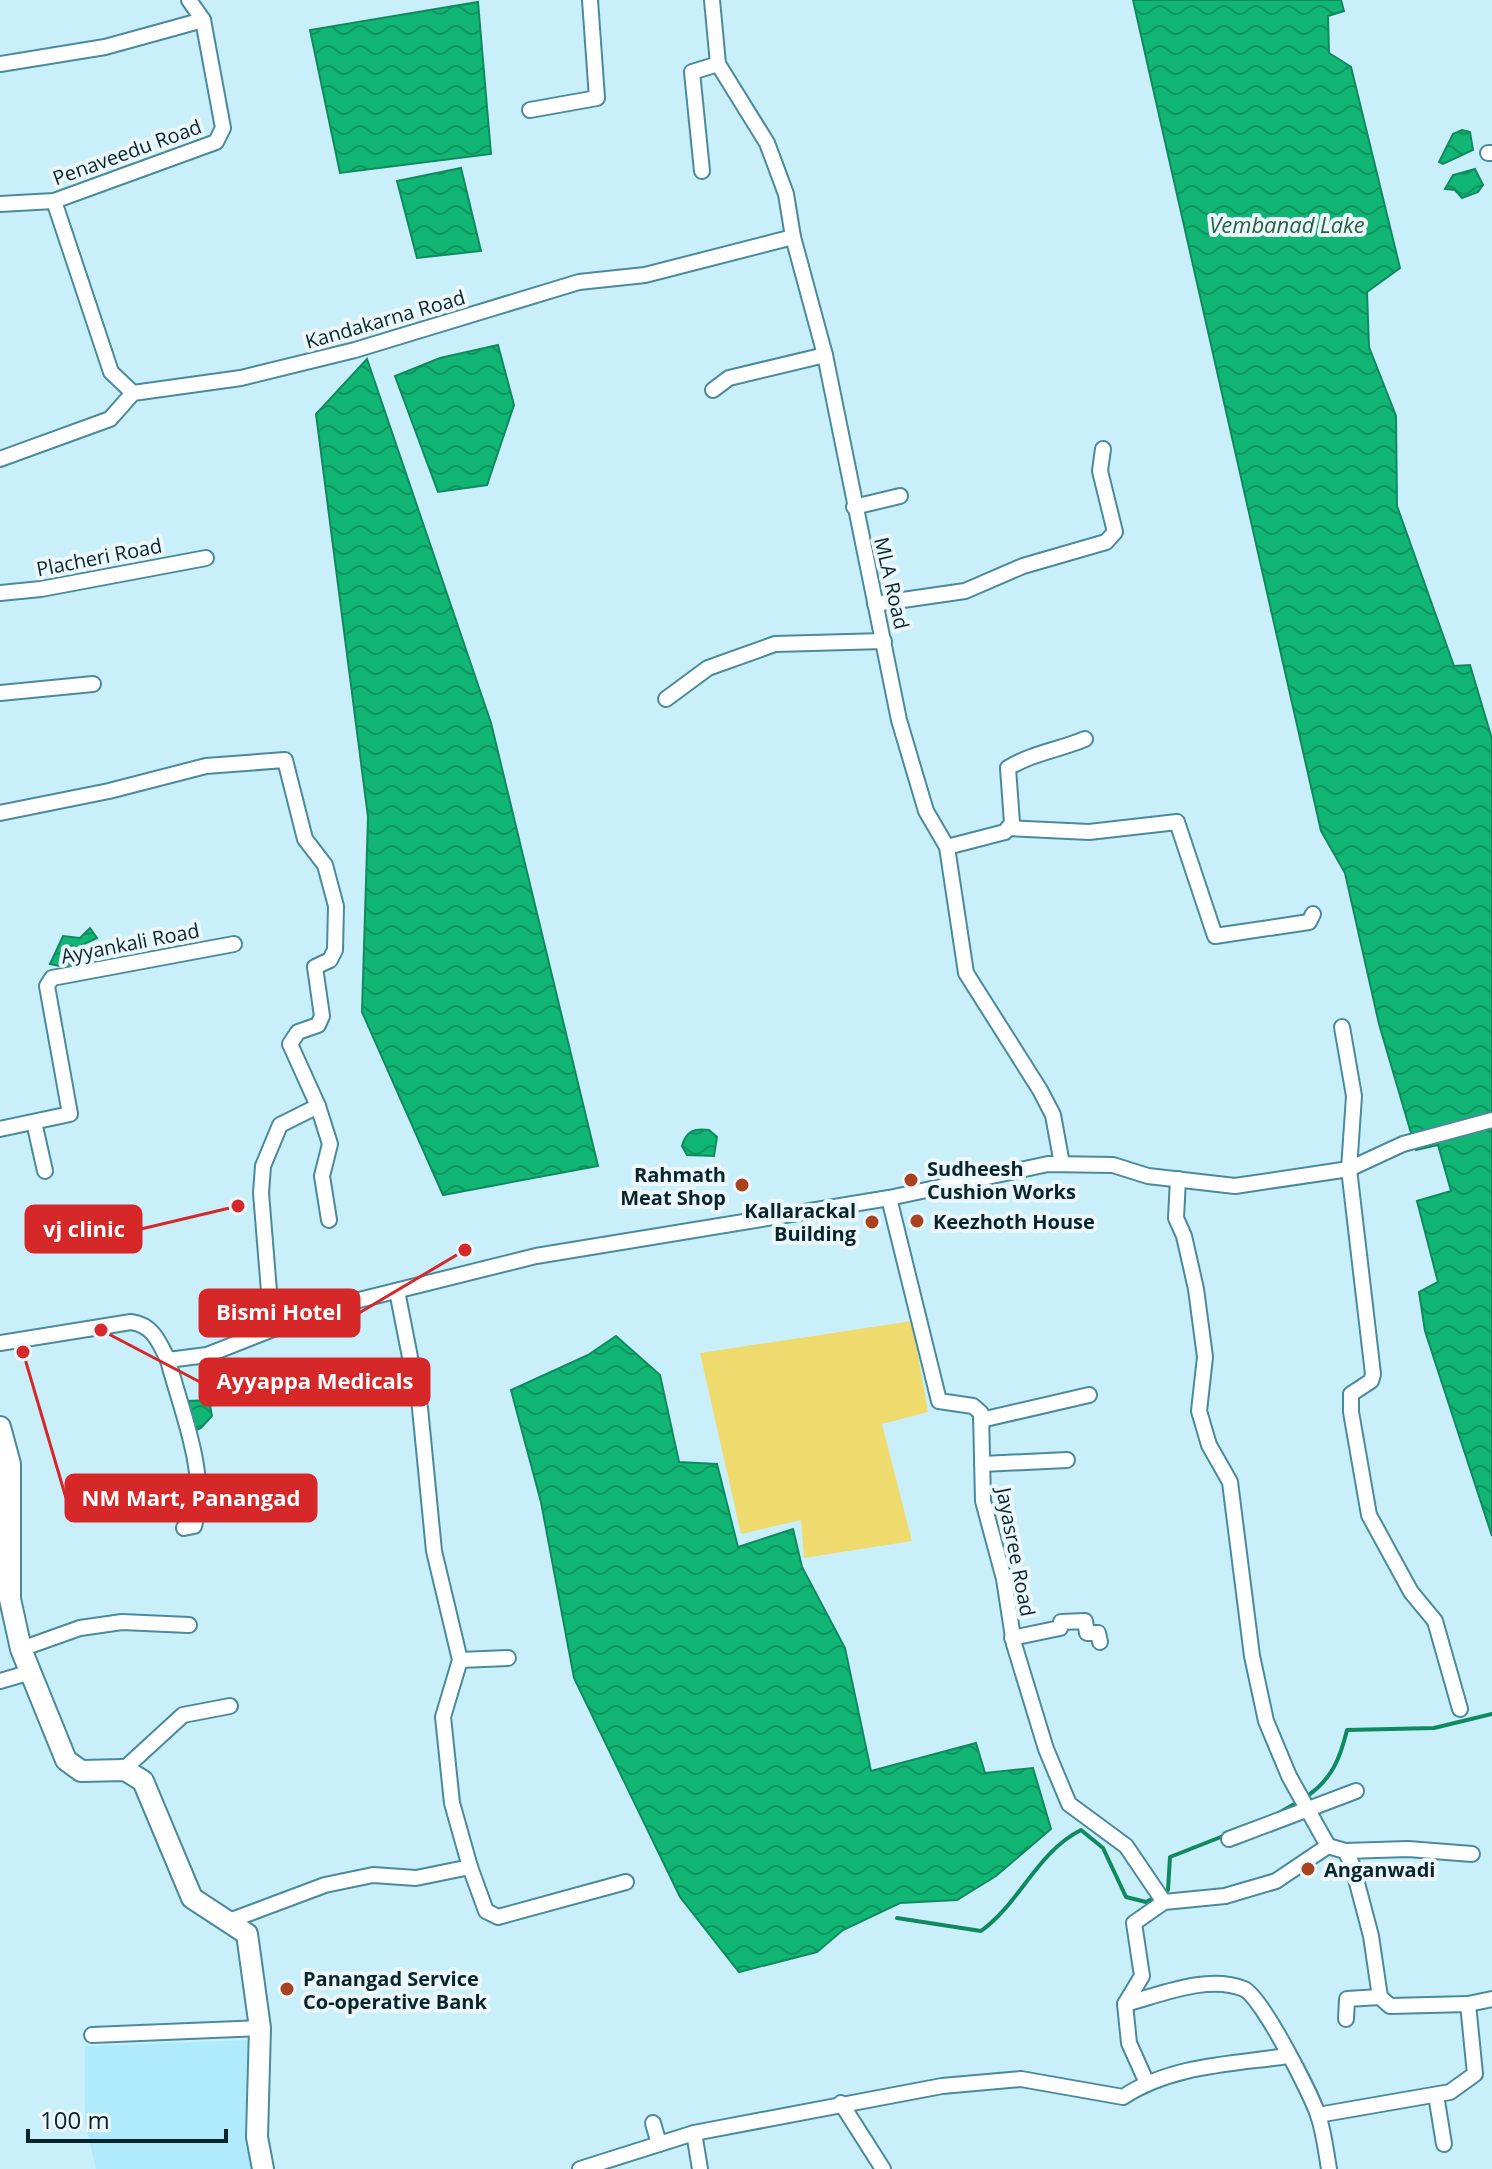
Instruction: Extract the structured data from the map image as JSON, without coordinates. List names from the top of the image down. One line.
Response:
{"streets":{"street":["Penaveedu Road","Kandakarna Road","Placheri Road","MLA Road","Ayyankali Road","Jayasree Road"]},"crossings":[["Kandakarna Road","MLA Road"]],"water":["Vembanad Lake"],"places":["Sudheesh Cushion Works","Rahmath Meat Shop","vj clinic","Keezhoth House","Kallarackal Building","Bismi Hotel","Ayyappa Medicals","NM Mart, Panangad","Anganwadi","Panangad Service Co-operative Bank"],"scale_bar":"100 m"}
